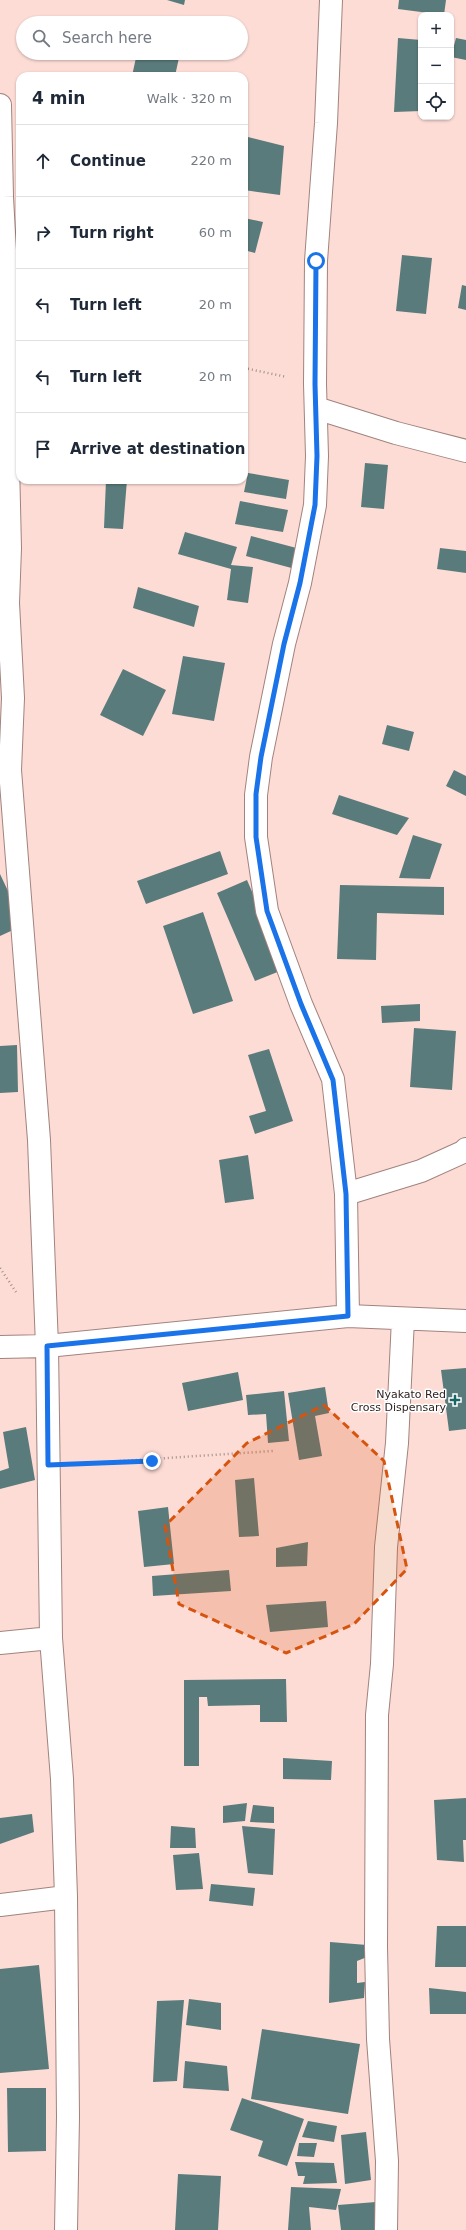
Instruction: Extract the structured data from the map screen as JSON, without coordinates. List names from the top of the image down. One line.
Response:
{"places":{"health":["Nyakato Red Cross Dispensary"]},"page":{"map_buttons":["+","−"],"search":"Search here","heading":["4 min","Walk · 320 m"],"list":[["Continue","220 m"],["Turn right","60 m"],["Turn left","20 m"],["Turn left","20 m"],"Arrive at destination"]}}
